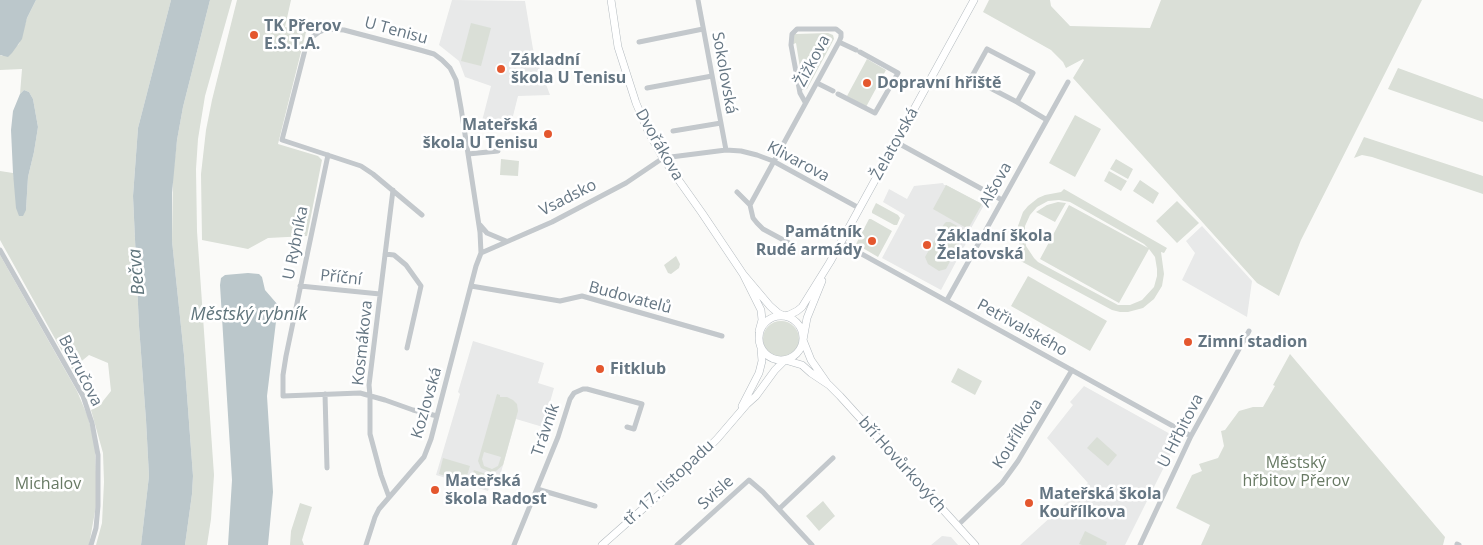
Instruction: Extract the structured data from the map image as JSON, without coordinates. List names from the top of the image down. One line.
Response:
{"streets":{"main road":["Želatovská","Dvořákova","bří Hovůrkových","tř. 17. listopadu"],"street":["U Tenisu","Žižkova","Sokolovská","Klivarova","Alšova","Vsadsko","U Rybníka","Příční","Budovatelů","Petřivalského","Kosmákova","Bezručova","Kozlovská","Trávník","U Hřbitova","Kouřílkova","Svisle"]},"crossings":[["U Tenisu","Vsadsko"],["U Tenisu","U Rybníka"],["U Tenisu","Kozlovská"],["Žižkova","Želatovská"],["Žižkova","Klivarova"],["Sokolovská","Klivarova"],["Želatovská","Dvořákova"],["Želatovská","Klivarova"],["Želatovská","Petřivalského"],["Želatovská","bří Hovůrkových"],["Želatovská","tř. 17. listopadu"],["Dvořákova","Klivarova"],["Dvořákova","Vsadsko"],["Dvořákova","bří Hovůrkových"],["Dvořákova","tř. 17. listopadu"],["Klivarova","Vsadsko"],["Alšova","Petřivalského"],["Vsadsko","Kozlovská"],["U Rybníka","Příční"],["Příční","Kosmákova"],["Budovatelů","Kozlovská"],["Petřivalského","U Hřbitova"],["Petřivalského","Kouřílkova"],["Kosmákova","Kozlovská"],["Kouřílkova","bří Hovůrkových"],["bří Hovůrkových","tř. 17. listopadu"]],"water":["Bečva","Městský rybník"],"parks":["Městský hřbitov Přerov","Michalov"],"places":["TK Přerov E.S.T.A.","Základní škola U Tenisu","Dopravní hřiště","Mateřská škola U Tenisu","Památník Rudé armády","Základní škola Želatovská","Zimní stadion","Fitklub","Mateřská škola Radost","Mateřská škola Kouřílkova"]}
